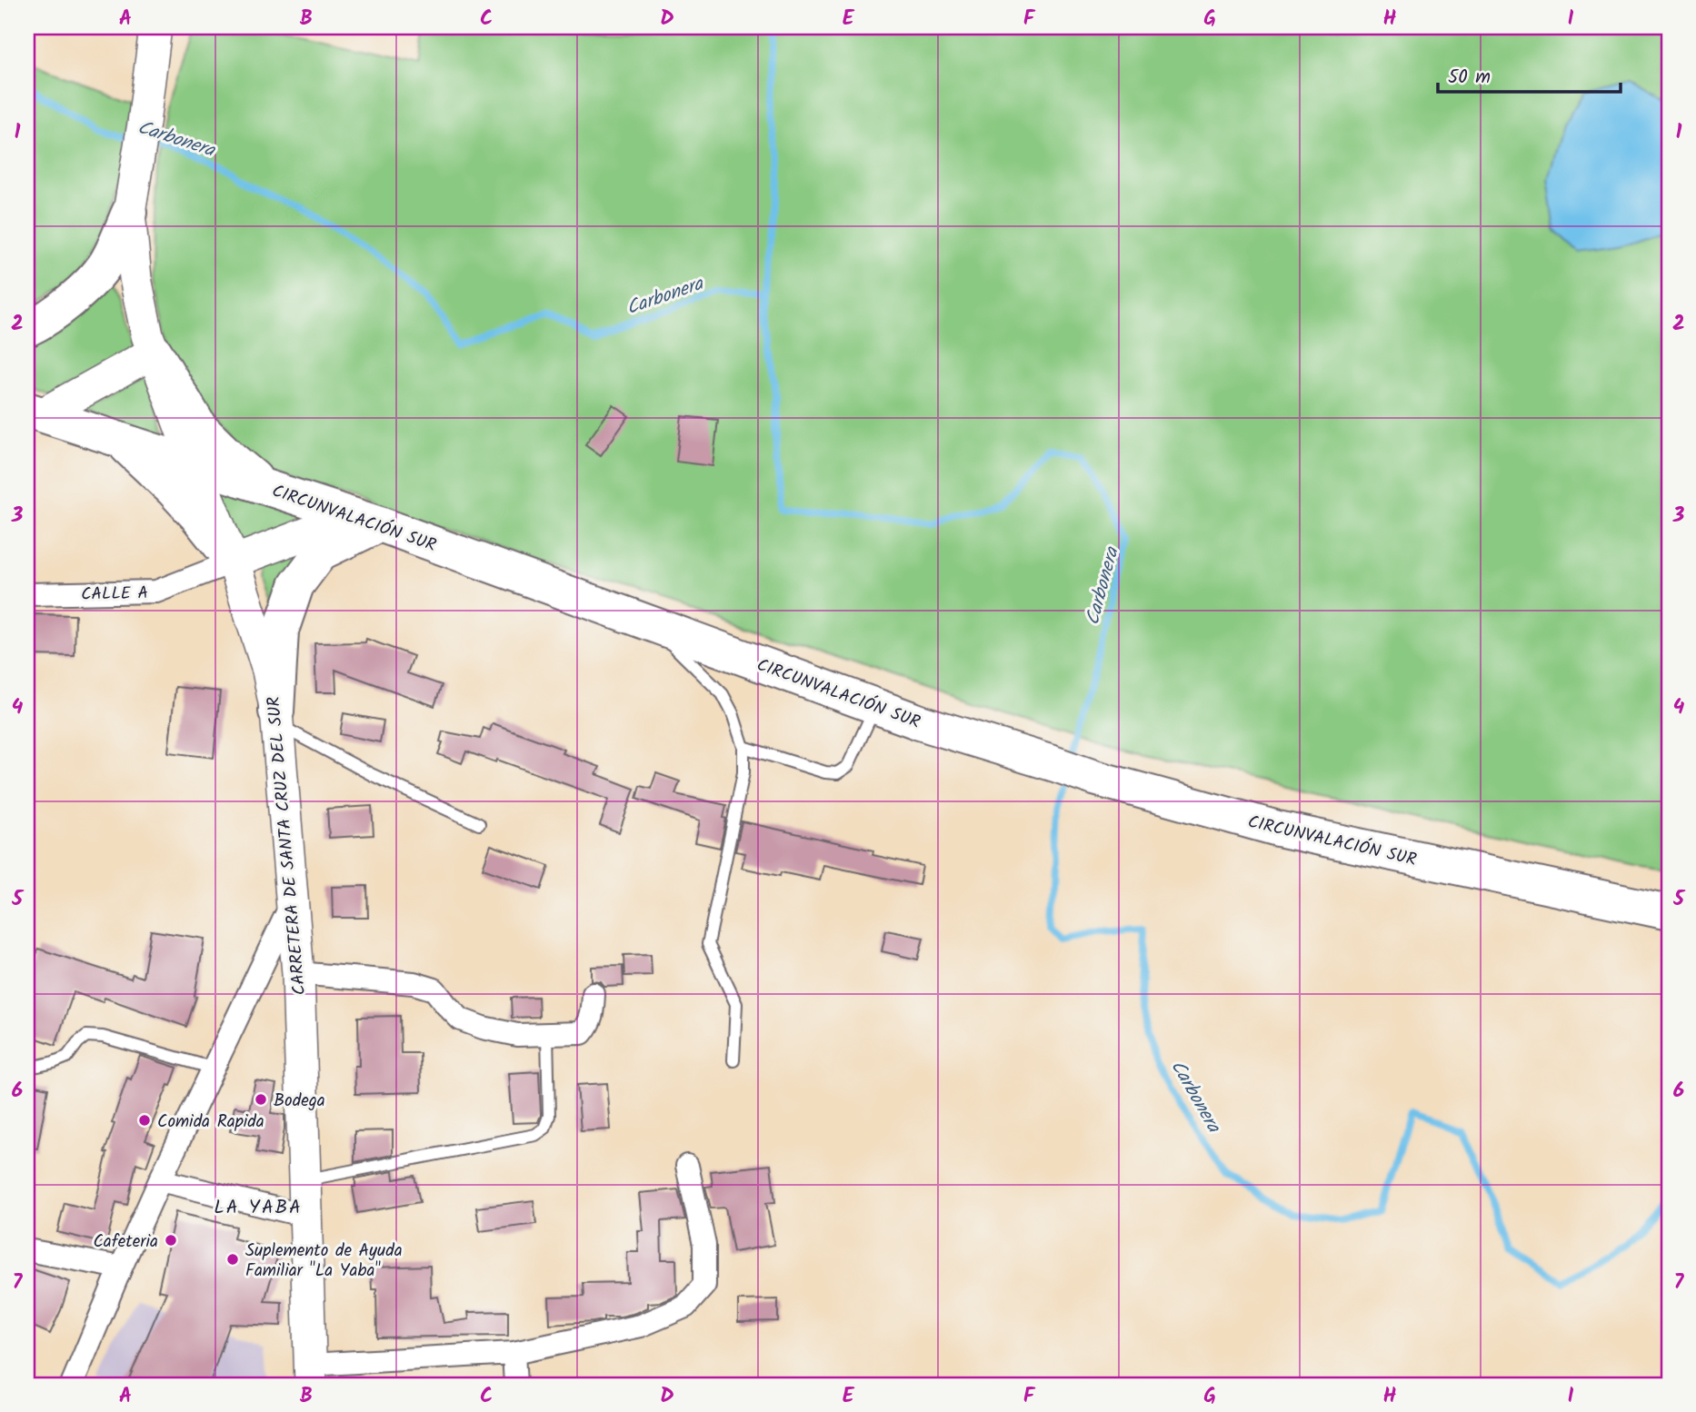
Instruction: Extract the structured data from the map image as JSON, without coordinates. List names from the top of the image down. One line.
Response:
{"streets":{"main road":["CIRCUNVALACIÓN SUR","CARRETERA DE SANTA CRUZ DEL SUR"],"street":["CALLE A"]},"crossings":[["CIRCUNVALACIÓN SUR","CARRETERA DE SANTA CRUZ DEL SUR"],["CALLE A","CARRETERA DE SANTA CRUZ DEL SUR"]],"districts":["LA YABA"],"water":["Carbonera"],"places":["Bodega","Comida Rapida","Cafeteria","Suplemento de Ayuda Familiar \"La Yaba\""],"scale_bar":"50 m","grid":{"columns":["A","B","C","D","E","F","G","H","I"],"rows":["1","2","3","4","5","6","7"]}}
